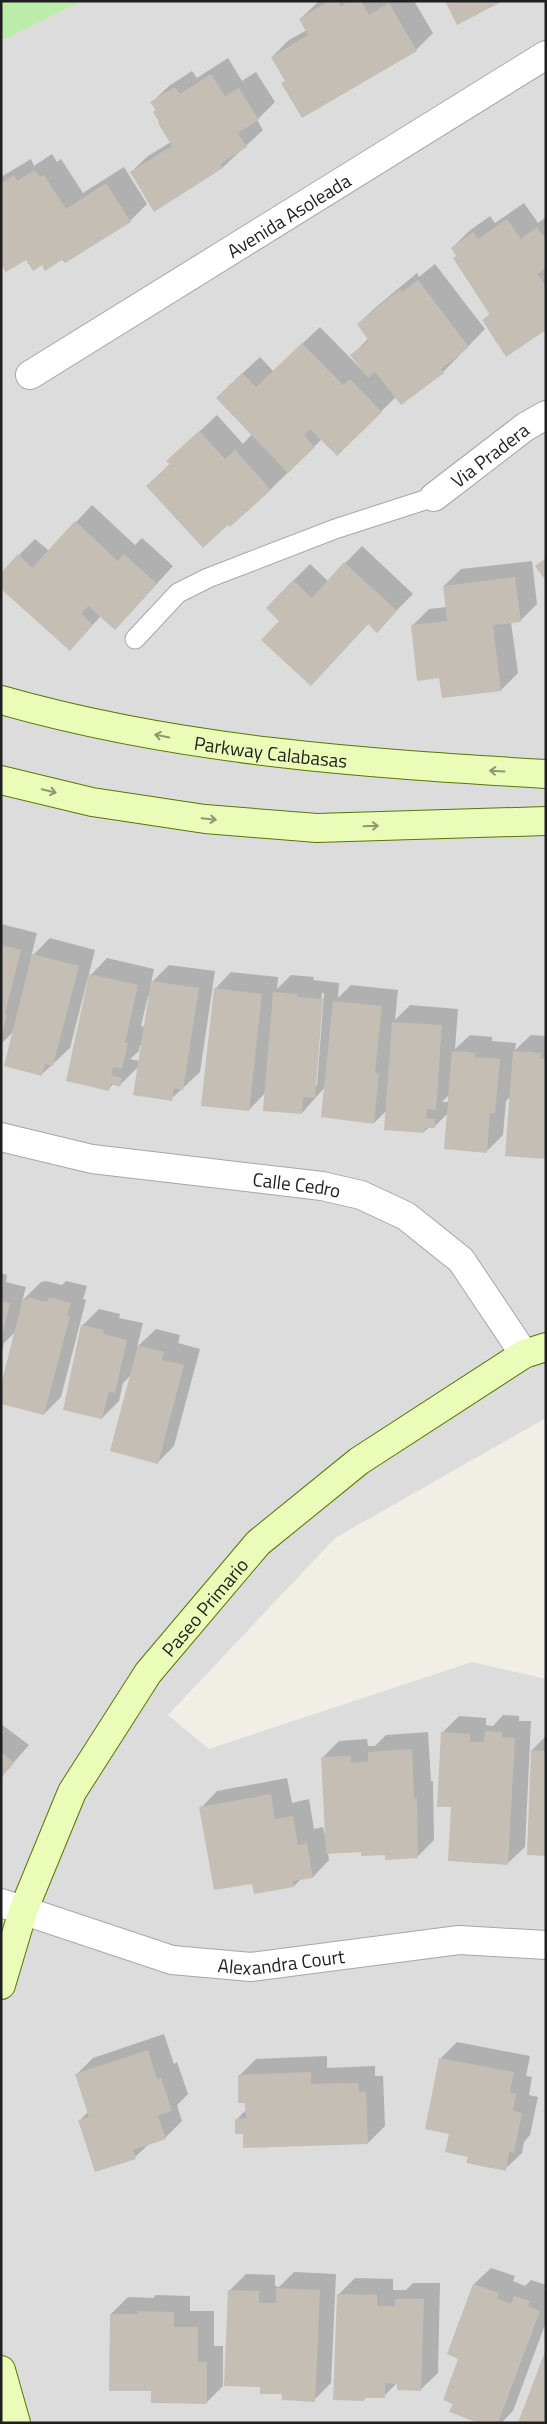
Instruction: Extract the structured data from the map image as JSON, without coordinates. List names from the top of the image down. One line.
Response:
{"streets":{"street":["Avenida Asoleada","Via Pradera","Parkway Calabasas","Calle Cedro","Paseo Primario","Alexandra Court"]},"crossings":[["Calle Cedro","Paseo Primario"],["Paseo Primario","Alexandra Court"]]}
